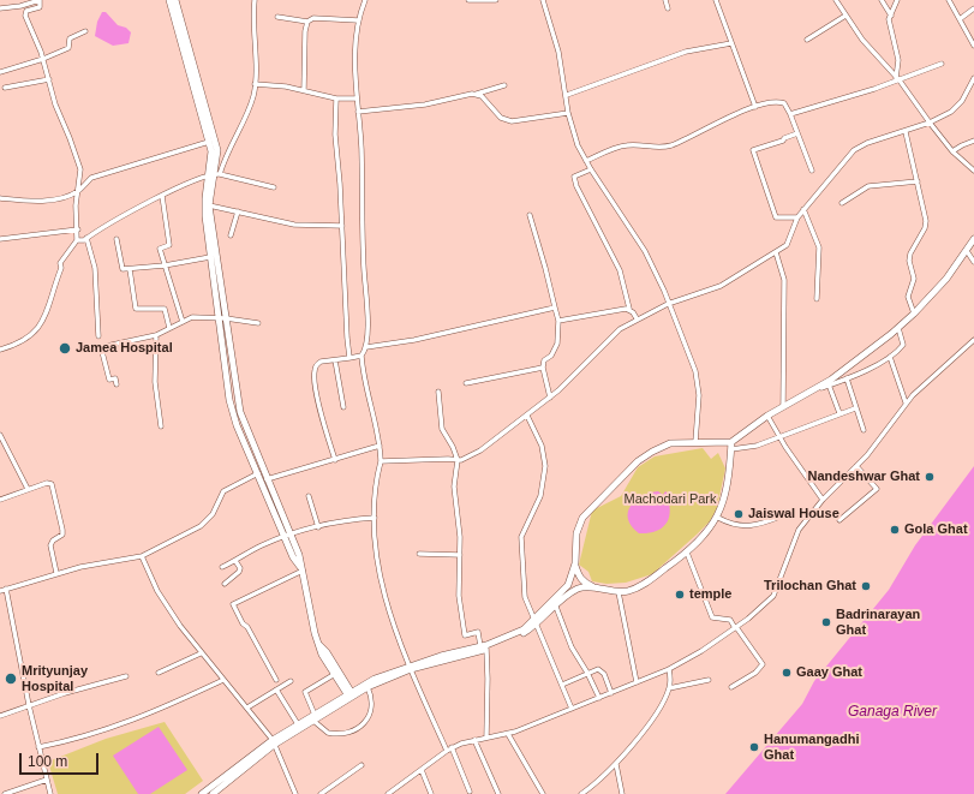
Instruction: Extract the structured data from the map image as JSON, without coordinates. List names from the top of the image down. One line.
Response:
{"water":["Ganaga River"],"parks":["Machodari Park"],"places":["Jamea Hospital","Nandeshwar Ghat","Jaiswal House","Gola Ghat","Trilochan Ghat","temple","Badrinarayan Ghat","Gaay Ghat","Mrityunjay Hospital","Hanumangadhi Ghat"],"scale_bar":"100 m"}
